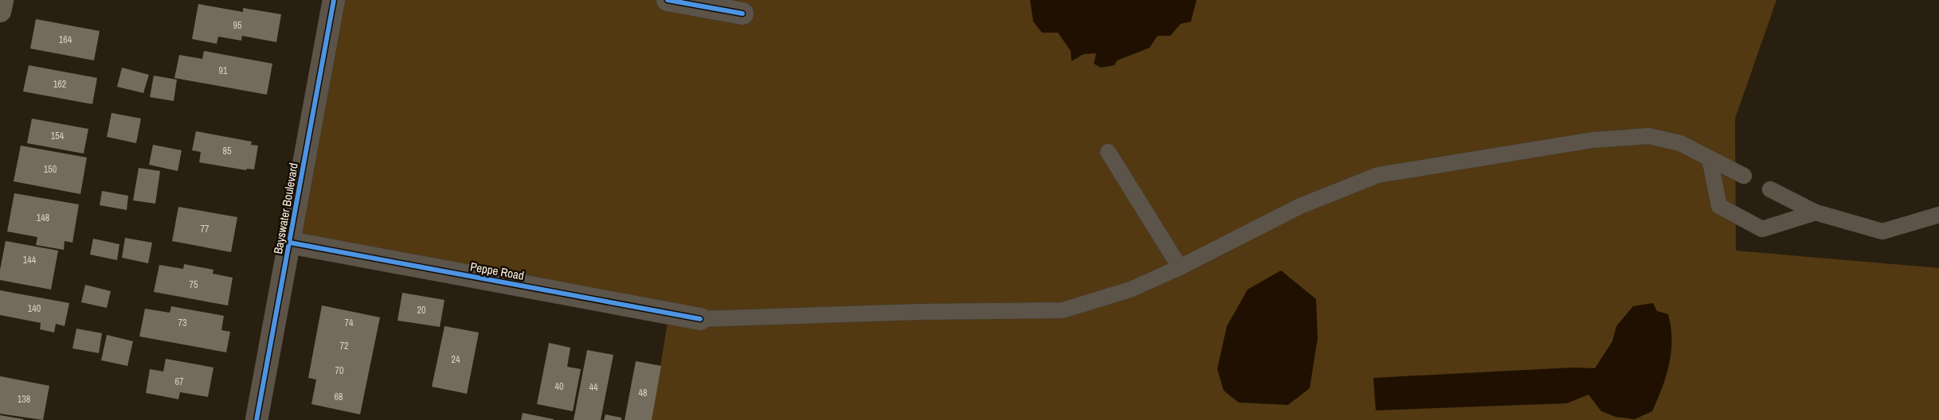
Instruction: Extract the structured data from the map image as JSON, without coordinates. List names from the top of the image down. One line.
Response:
{"streets":{"street":["Bayswater Boulevard","Peppe Road"]},"crossings":[["Bayswater Boulevard","Peppe Road"]],"house_numbers":["95","164","91","162","154","85","150","148","77","144","75","140","20","73","74","72","24","70","67","40","44","48","68","138"]}
